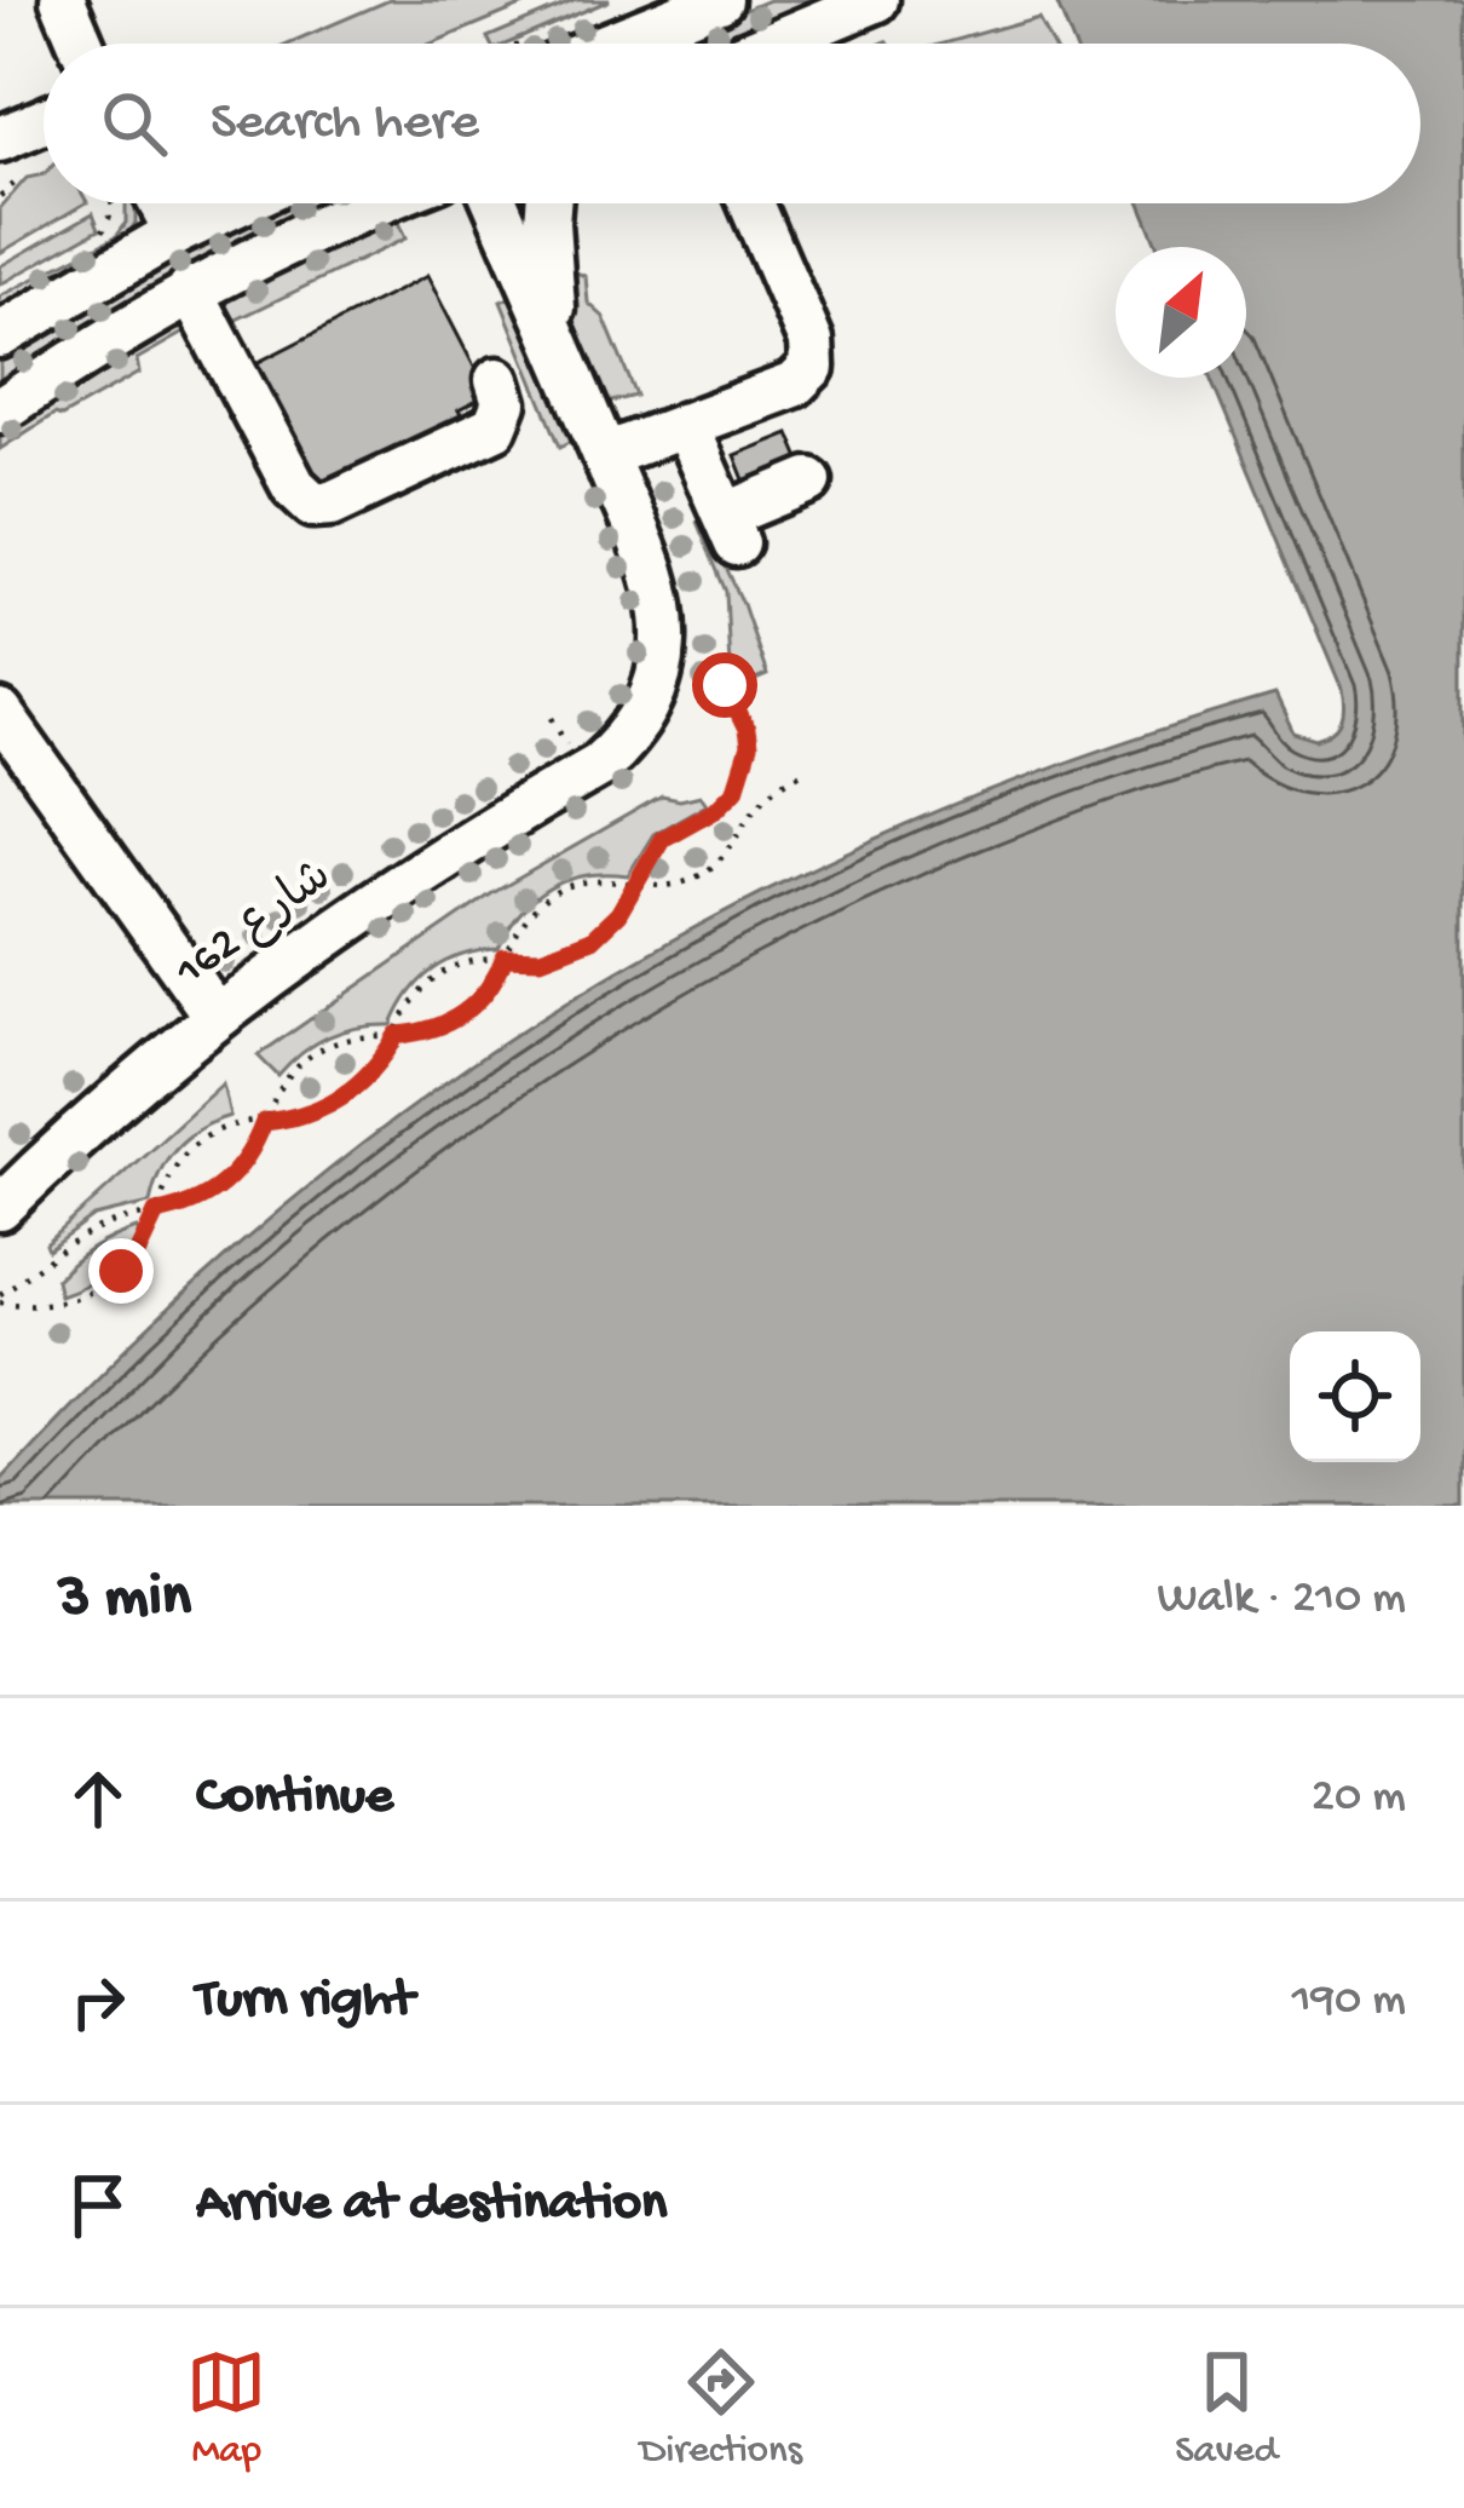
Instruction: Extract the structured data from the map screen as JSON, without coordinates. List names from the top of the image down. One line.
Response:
{"streets":{"street":["شارع 162"]},"north":"top right","page":{"search":"Search here","heading":["3 min","Walk · 210 m"],"list":[["Continue","20 m"],["Turn right","190 m"],"Arrive at destination"],"nav":["Map","Directions","Saved"]}}
